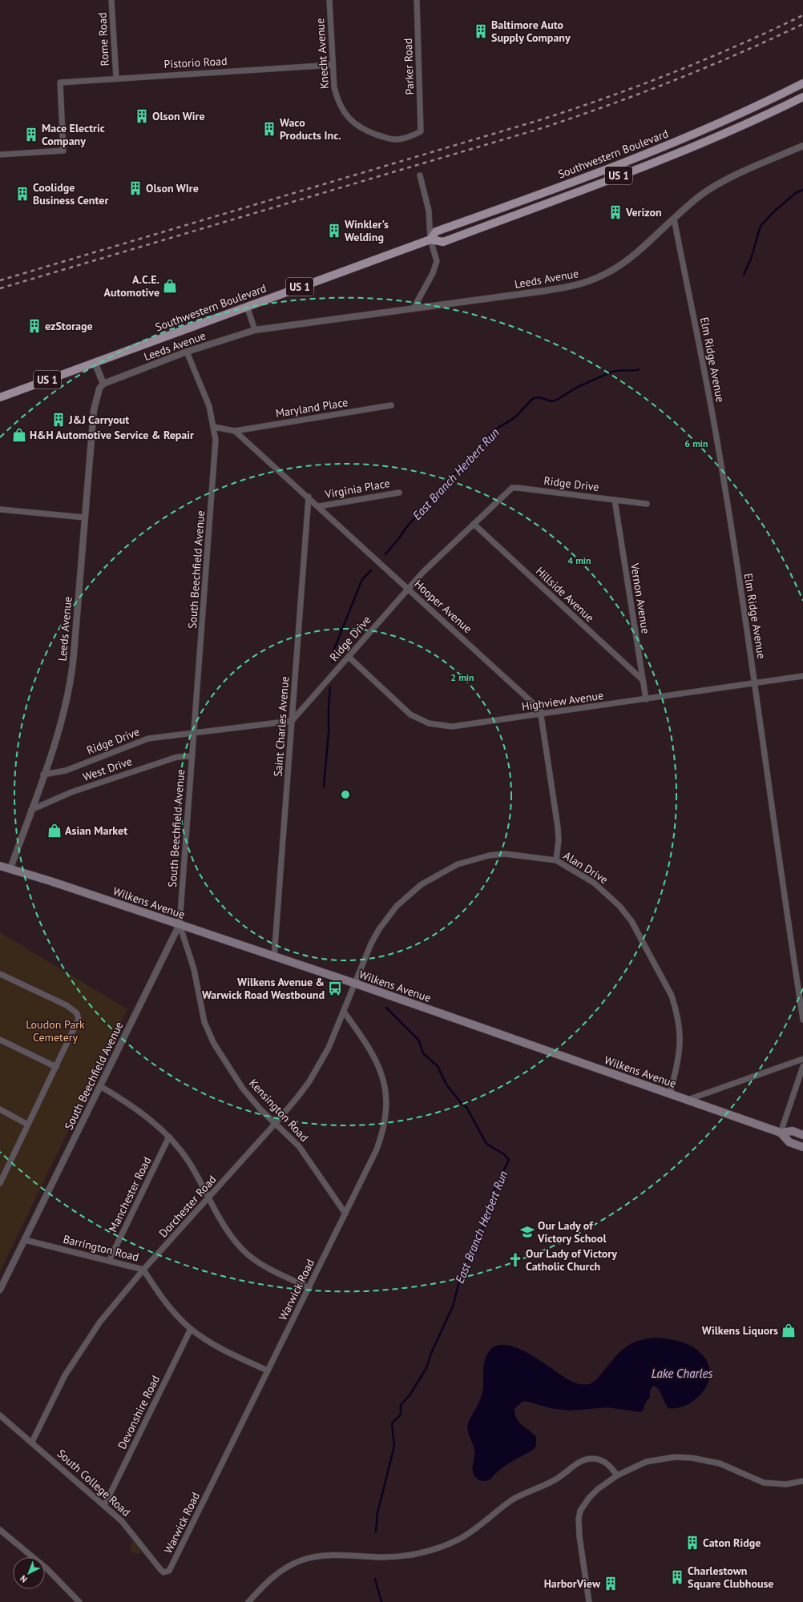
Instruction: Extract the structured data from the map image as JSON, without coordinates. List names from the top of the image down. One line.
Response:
{"streets":{"main road":["Southwestern Boulevard","US 1","Wilkens Avenue"],"street":["Rome Road","Knecht Avenue","Pistorio Road","Parker Road","Leeds Avenue","Elm Ridge Avenue","Maryland Place","Ridge Drive","Virginia Place","South Beechfield Avenue","Hillside Avenue","Vernon Avenue","Hooper Avenue","Highview Avenue","Saint Charles Avenue","West Drive","Alan Drive","Kensington Road","Manchester Road","Dorchester Road","Barrington Road","Warwick Road","Devonshire Road","South College Road"]},"crossings":[["Rome Road","Pistorio Road"],["Knecht Avenue","Pistorio Road"],["Knecht Avenue","Parker Road"],["Leeds Avenue","Elm Ridge Avenue"],["Leeds Avenue","Ridge Drive"],["Leeds Avenue","South Beechfield Avenue"],["Leeds Avenue","West Drive"],["Leeds Avenue","Wilkens Avenue"],["Elm Ridge Avenue","Highview Avenue"],["Maryland Place","Hooper Avenue"],["Ridge Drive","South Beechfield Avenue"],["Ridge Drive","Hillside Avenue"],["Ridge Drive","Vernon Avenue"],["Ridge Drive","Hooper Avenue"],["Ridge Drive","Highview Avenue"],["Ridge Drive","Saint Charles Avenue"],["Virginia Place","Hooper Avenue"],["South Beechfield Avenue","West Drive"],["South Beechfield Avenue","Wilkens Avenue"],["South Beechfield Avenue","Kensington Road"],["South Beechfield Avenue","Barrington Road"],["Hillside Avenue","Vernon Avenue"],["Vernon Avenue","Highview Avenue"],["Hooper Avenue","Highview Avenue"],["Hooper Avenue","Saint Charles Avenue"],["Hooper Avenue","Alan Drive"],["Saint Charles Avenue","Wilkens Avenue"],["Alan Drive","Wilkens Avenue"],["Alan Drive","Dorchester Road"],["Wilkens Avenue","Kensington Road"],["Wilkens Avenue","Dorchester Road"],["Kensington Road","Dorchester Road"],["Kensington Road","Warwick Road"],["Manchester Road","Barrington Road"],["Dorchester Road","Barrington Road"],["Dorchester Road","Warwick Road"],["Dorchester Road","South College Road"],["Barrington Road","Warwick Road"],["Barrington Road","Devonshire Road"],["Warwick Road","South College Road"],["Devonshire Road","South College Road"]],"water":["East Branch Herbert Run","Lake Charles"],"parks":["Loudon Park Cemetery"],"places":{"building":["Baltimore Auto Supply Company","Olson Wire","Waco Products Inc.","Mace Electric Company","Olson WIre","Coolidge Business Center","Verizon","Winkler's Welding","ezStorage","J&J Carryout","Caton Ridge","Charlestown Square Clubhouse","HarborView"],"shop":["A.C.E. Automotive","H&H Automotive Service & Repair","Asian Market","Wilkens Liquors"],"bus stop":["Wilkens Avenue & Warwick Road Westbound"],"school or university":["Our Lady of Victory School"],"church":["Our Lady of Victory Catholic Church"]},"north":"bottom left","rings":["6 min","4 min","2 min"]}
